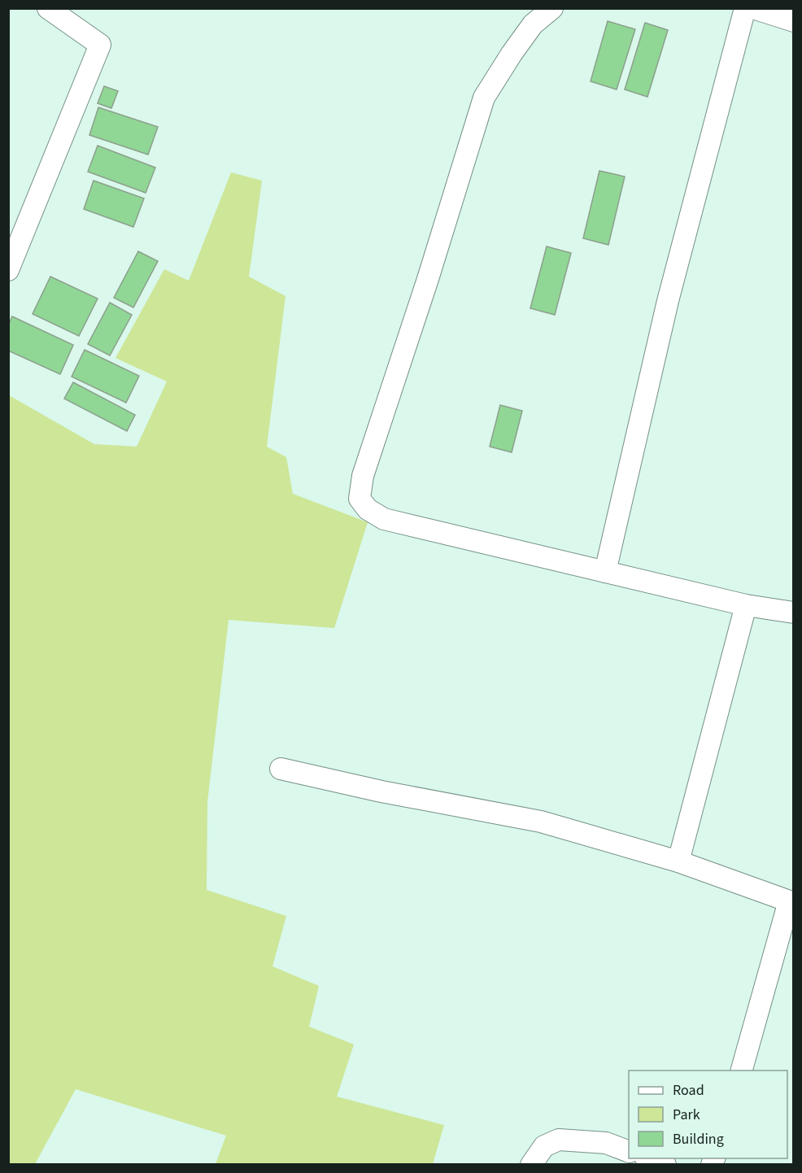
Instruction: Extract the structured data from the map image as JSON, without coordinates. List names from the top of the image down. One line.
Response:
{"legend":["Road","Park","Building"]}
